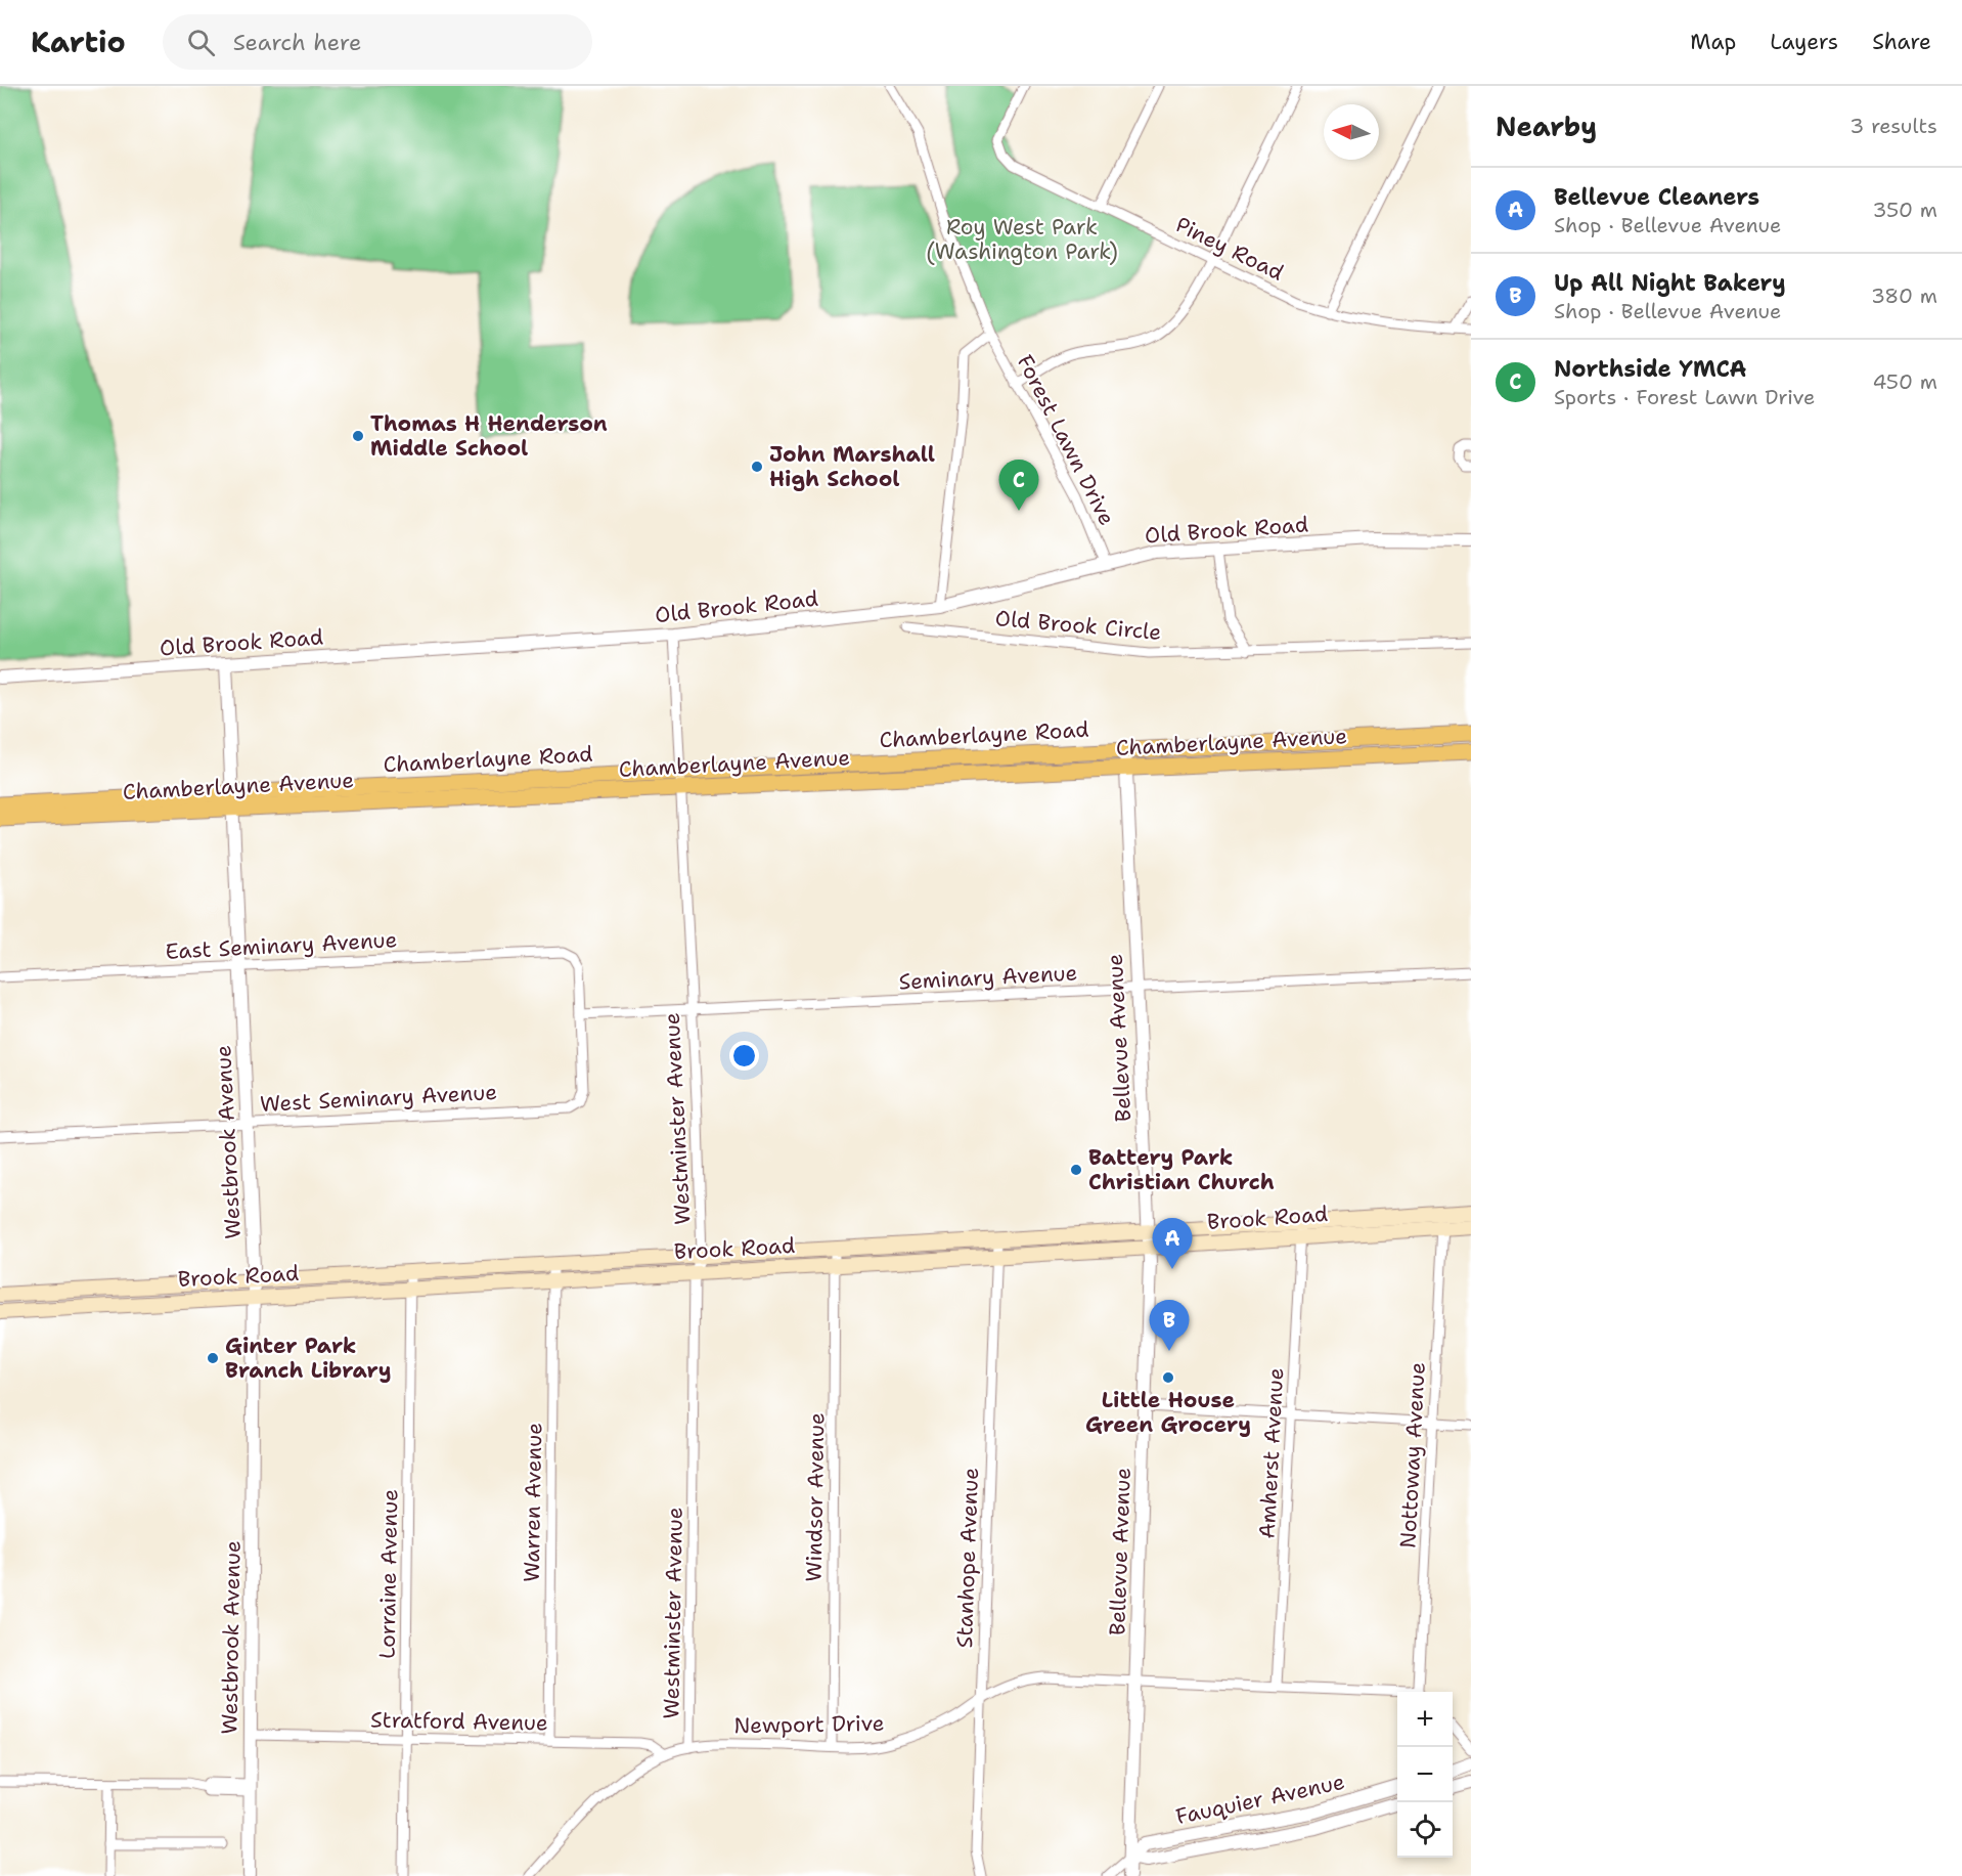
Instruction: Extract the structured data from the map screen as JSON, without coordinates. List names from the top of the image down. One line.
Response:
{"streets":{"main road":["Chamberlayne Road","Chamberlayne Avenue","Brook Road"],"street":["Piney Road","Forest Lawn Drive","Old Brook Road","Old Brook Circle","East Seminary Avenue","Seminary Avenue","Bellevue Avenue","West Seminary Avenue","Westminster Avenue","Westbrook Avenue","Amherst Avenue","Nottoway Avenue","Windsor Avenue","Warren Avenue","Stanhope Avenue","Lorraine Avenue","Stratford Avenue","Newport Drive","Fauquier Avenue"]},"crossings":[["Forest Lawn Drive","Old Brook Road"],["Old Brook Road","Westminster Avenue"],["Old Brook Road","Westbrook Avenue"],["Chamberlayne Road","Chamberlayne Avenue"],["Chamberlayne Road","Bellevue Avenue"],["Chamberlayne Road","Westminster Avenue"],["Chamberlayne Road","Westbrook Avenue"],["Chamberlayne Avenue","Bellevue Avenue"],["Chamberlayne Avenue","Westminster Avenue"],["Chamberlayne Avenue","Westbrook Avenue"],["East Seminary Avenue","Seminary Avenue"],["East Seminary Avenue","West Seminary Avenue"],["East Seminary Avenue","Westbrook Avenue"],["Seminary Avenue","Bellevue Avenue"],["Seminary Avenue","West Seminary Avenue"],["Seminary Avenue","Westminster Avenue"],["Bellevue Avenue","Brook Road"],["Bellevue Avenue","Newport Drive"],["Bellevue Avenue","Fauquier Avenue"],["West Seminary Avenue","Westbrook Avenue"],["Westminster Avenue","Brook Road"],["Westminster Avenue","Newport Drive"],["Westbrook Avenue","Brook Road"],["Westbrook Avenue","Stratford Avenue"],["Brook Road","Amherst Avenue"],["Brook Road","Nottoway Avenue"],["Brook Road","Windsor Avenue"],["Brook Road","Warren Avenue"],["Brook Road","Stanhope Avenue"],["Brook Road","Lorraine Avenue"],["Amherst Avenue","Newport Drive"],["Windsor Avenue","Newport Drive"],["Warren Avenue","Stratford Avenue"],["Stanhope Avenue","Newport Drive"],["Lorraine Avenue","Stratford Avenue"],["Stratford Avenue","Newport Drive"]],"parks":["Roy West Park (Washington Park)"],"places":["Thomas H Henderson Middle School","John Marshall High School","Battery Park Christian Church","Ginter Park Branch Library","Little House Green Grocery"],"north":"left","page":{"header":"Kartio","search":"Search here","nav":["Map","Layers","Share"],"heading":["Nearby","3 results"],"list":[{"mark":"A","name":"Bellevue Cleaners","note":"Shop · Bellevue Avenue","value":"350 m"},{"mark":"B","name":"Up All Night Bakery","note":"Shop · Bellevue Avenue","value":"380 m"},{"mark":"C","name":"Northside YMCA","note":"Sports · Forest Lawn Drive","value":"450 m"}],"pins":["C","A","B"],"map_buttons":["+","−"]}}
